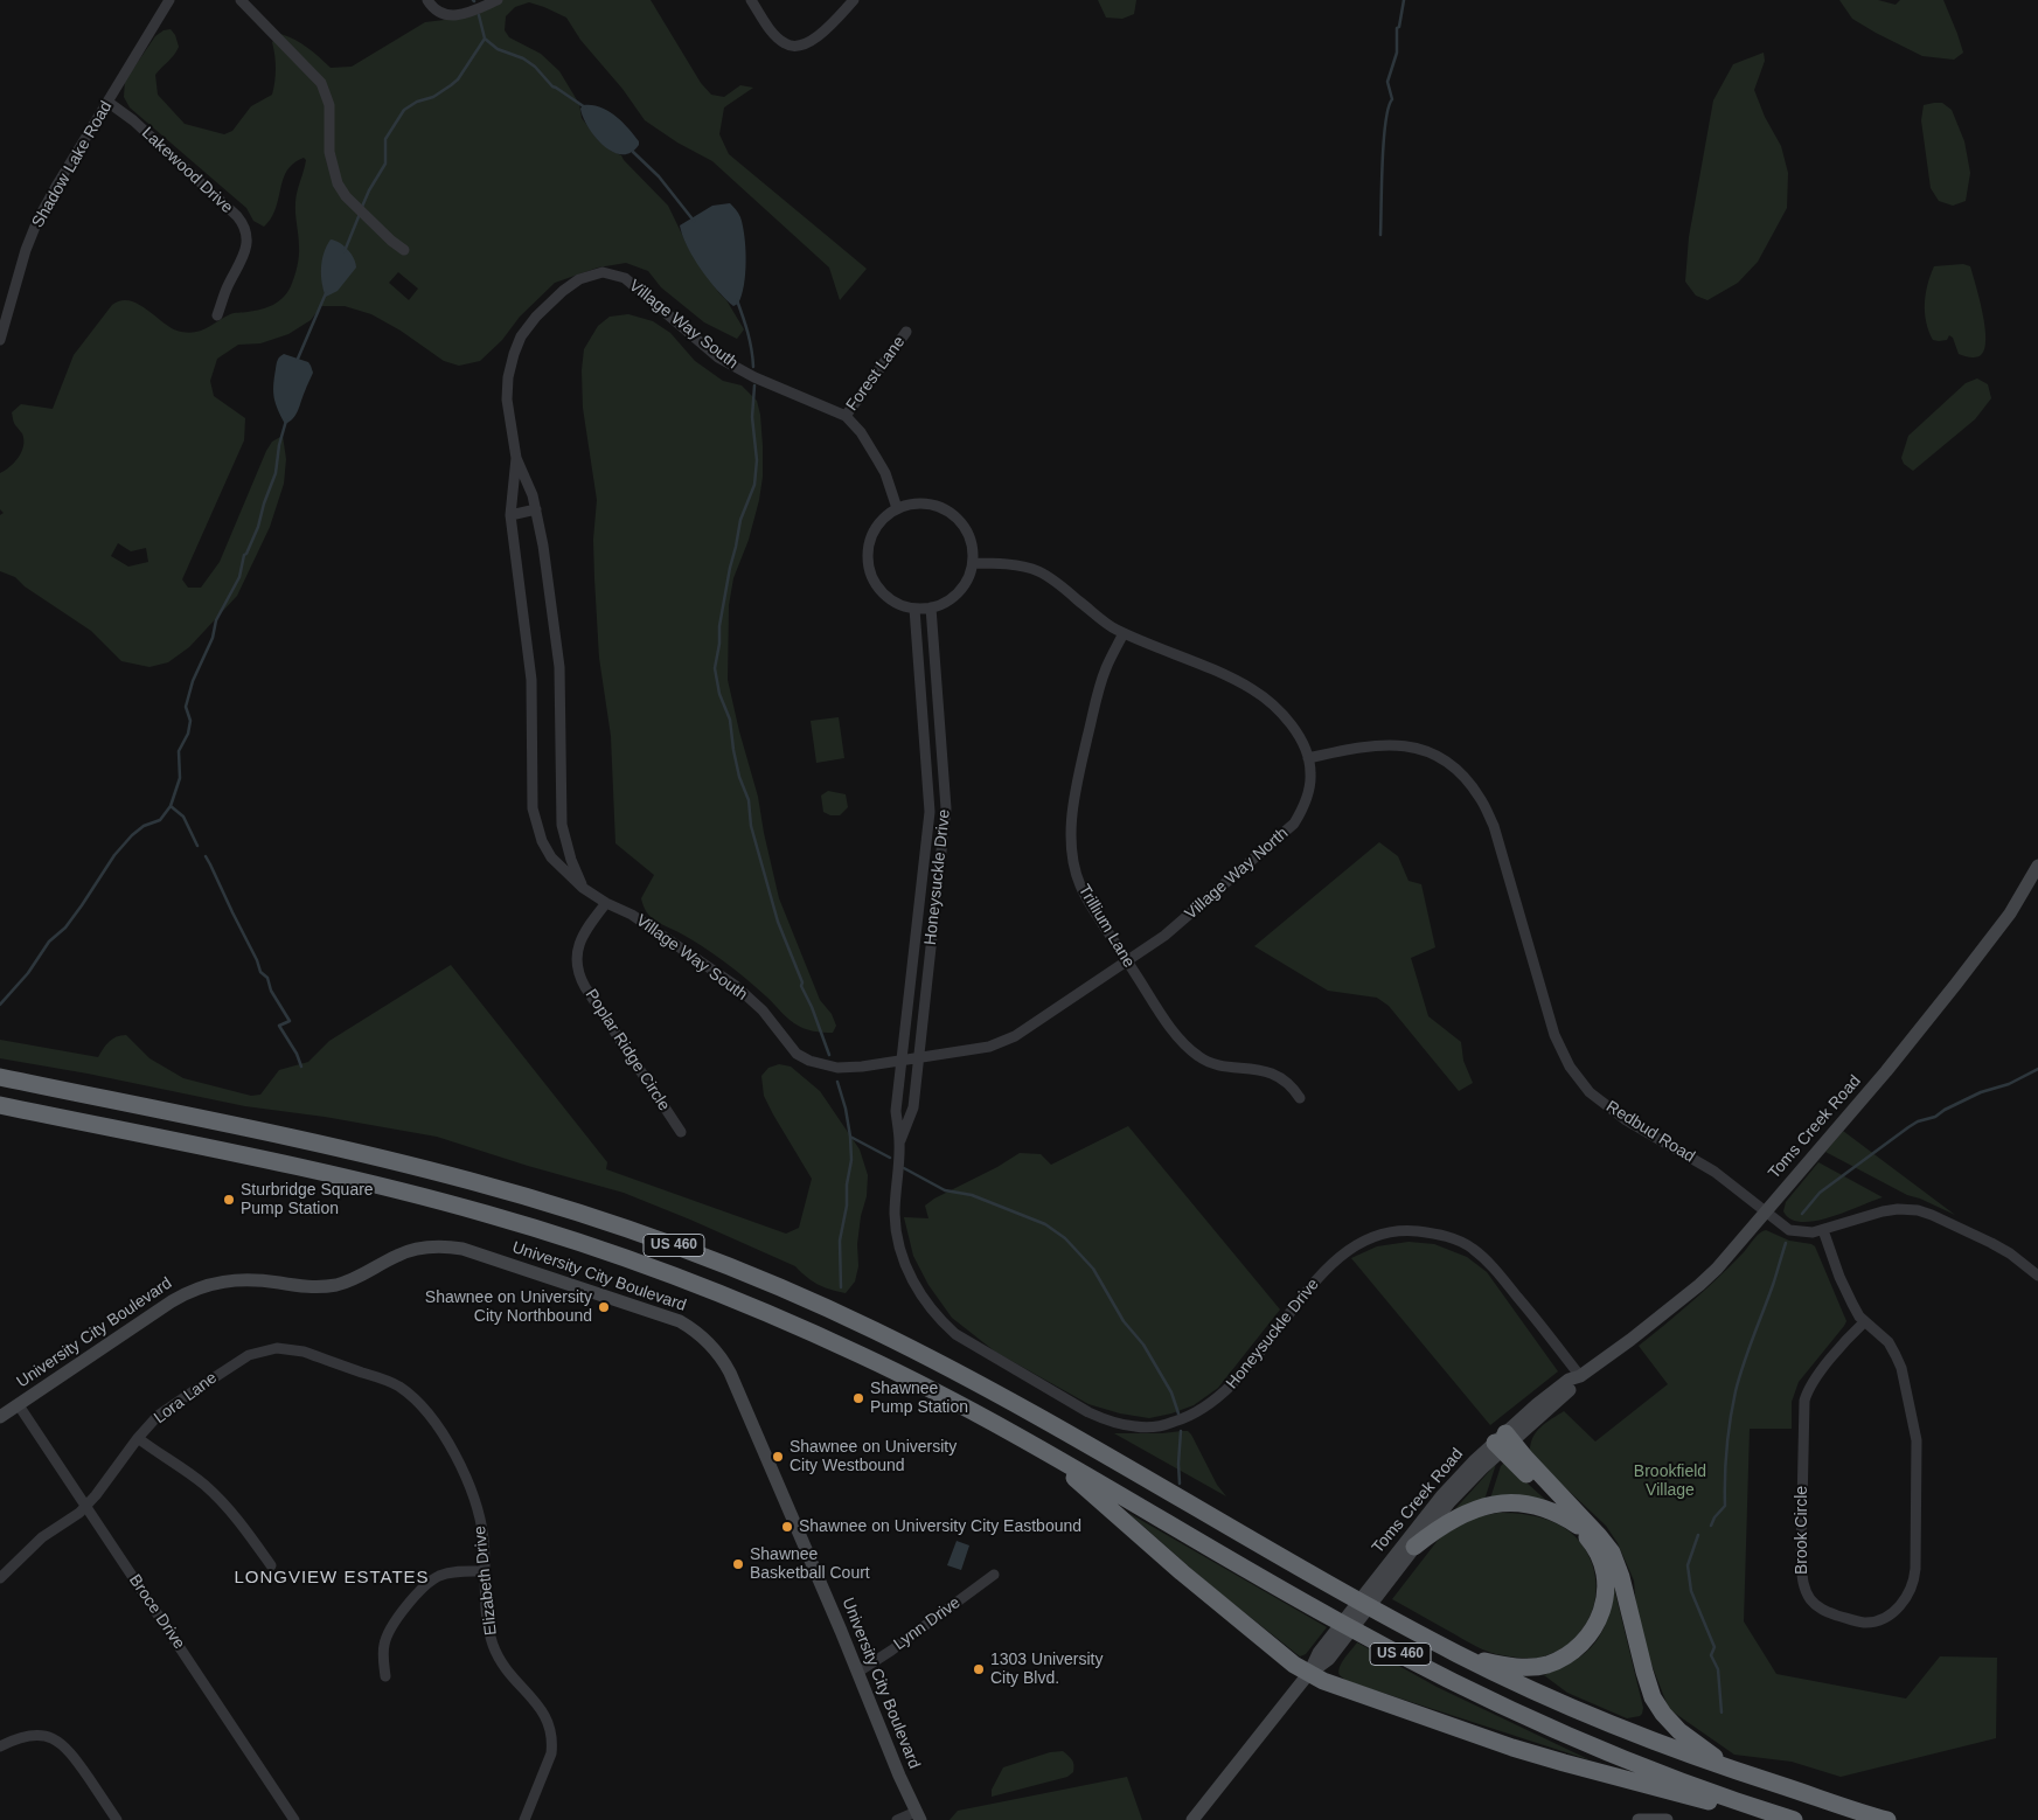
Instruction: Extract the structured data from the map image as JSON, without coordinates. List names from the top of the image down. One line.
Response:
{"streets":{"highway":["US 460"],"main road":["Toms Creek Road","University City Boulevard"],"street":["Shadow Lake Road","Lakewood Drive","Village Way South","Forest Lane","Village Way North","Honeysuckle Drive","Trillium Lane","Poplar Ridge Circle","Redbud Road","Lora Lane","Brook Circle","Elizabeth Drive","Broce Drive","Lynn Drive"]},"crossings":[["Shadow Lake Road","Lakewood Drive"],["Village Way South","Forest Lane"],["Village Way South","Village Way North"],["Village Way South","Honeysuckle Drive"],["Village Way South","Poplar Ridge Circle"],["Village Way North","Honeysuckle Drive"],["Village Way North","Trillium Lane"],["Village Way North","Redbud Road"],["Honeysuckle Drive","Toms Creek Road"],["Toms Creek Road","Redbud Road"],["Redbud Road","Brook Circle"],["University City Boulevard","Broce Drive"],["University City Boulevard","Lynn Drive"],["Lora Lane","Elizabeth Drive"],["Lora Lane","Broce Drive"]],"districts":["LONGVIEW ESTATES"],"parks":["Brookfield Village"],"places":["Sturbridge Square Pump Station","Shawnee on University City Northbound","Shawnee Pump Station","Shawnee on University City Westbound","Shawnee on University City Eastbound","Shawnee Basketball Court","1303 University City Blvd."]}
